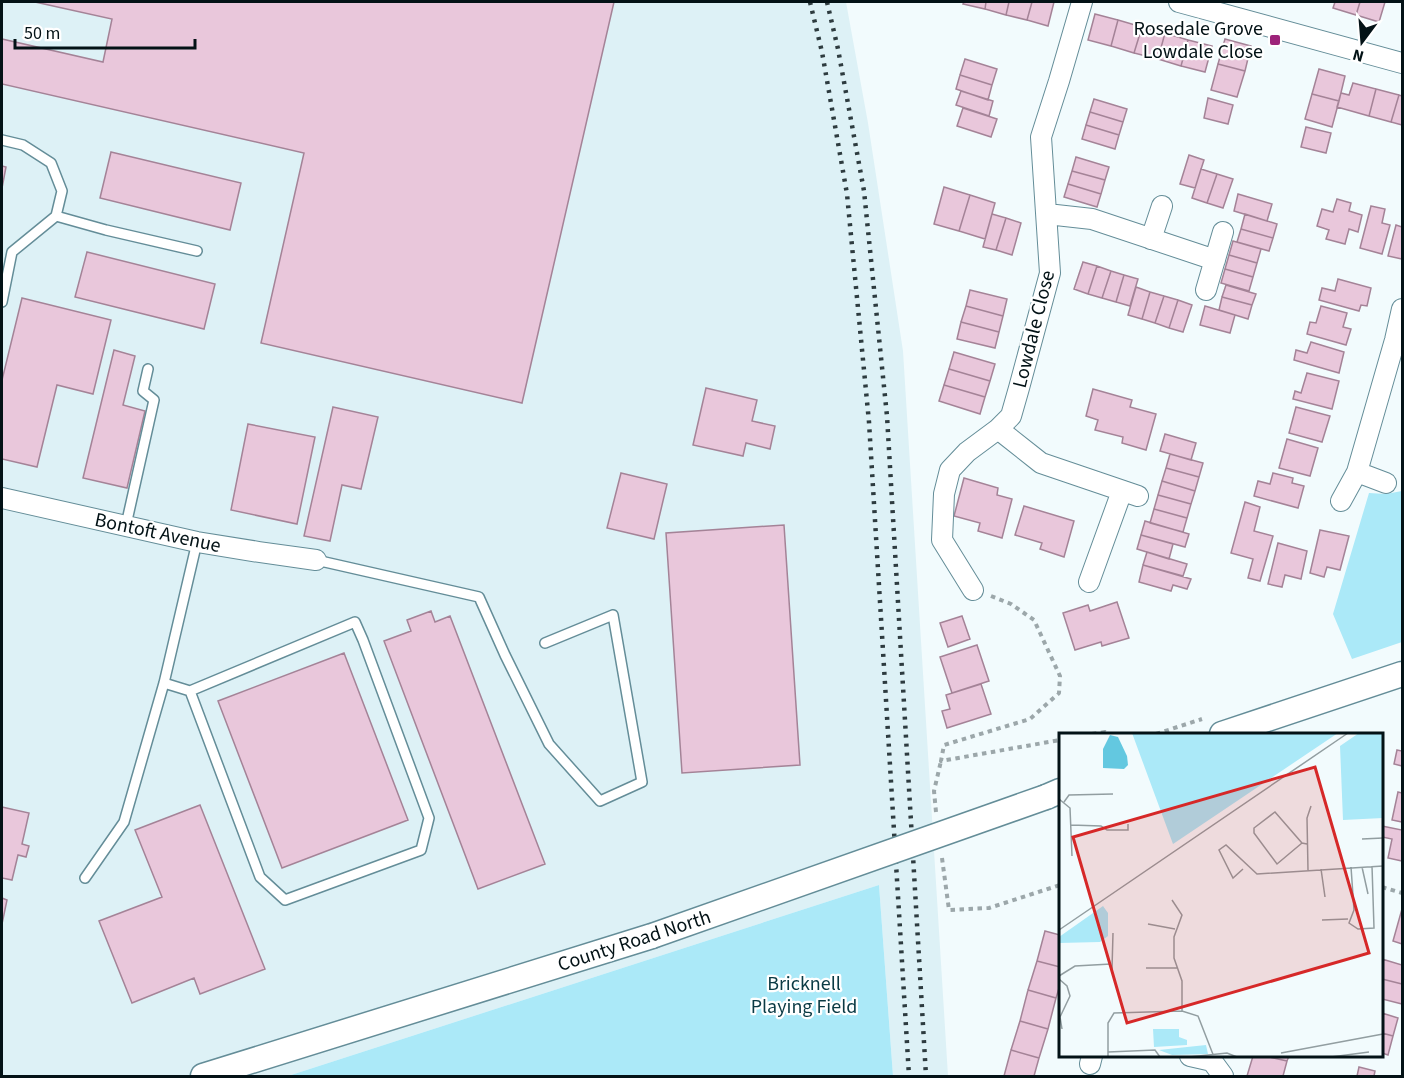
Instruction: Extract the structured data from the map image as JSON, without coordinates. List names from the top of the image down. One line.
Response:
{"streets":{"street":["Lowdale Close","Bontoft Avenue","County Road North"]},"parks":["Bricknell Playing Field"],"places":{"transit":["Rosedale Grove Lowdale Close"]},"scale_bar":"50 m","north":"bottom"}
